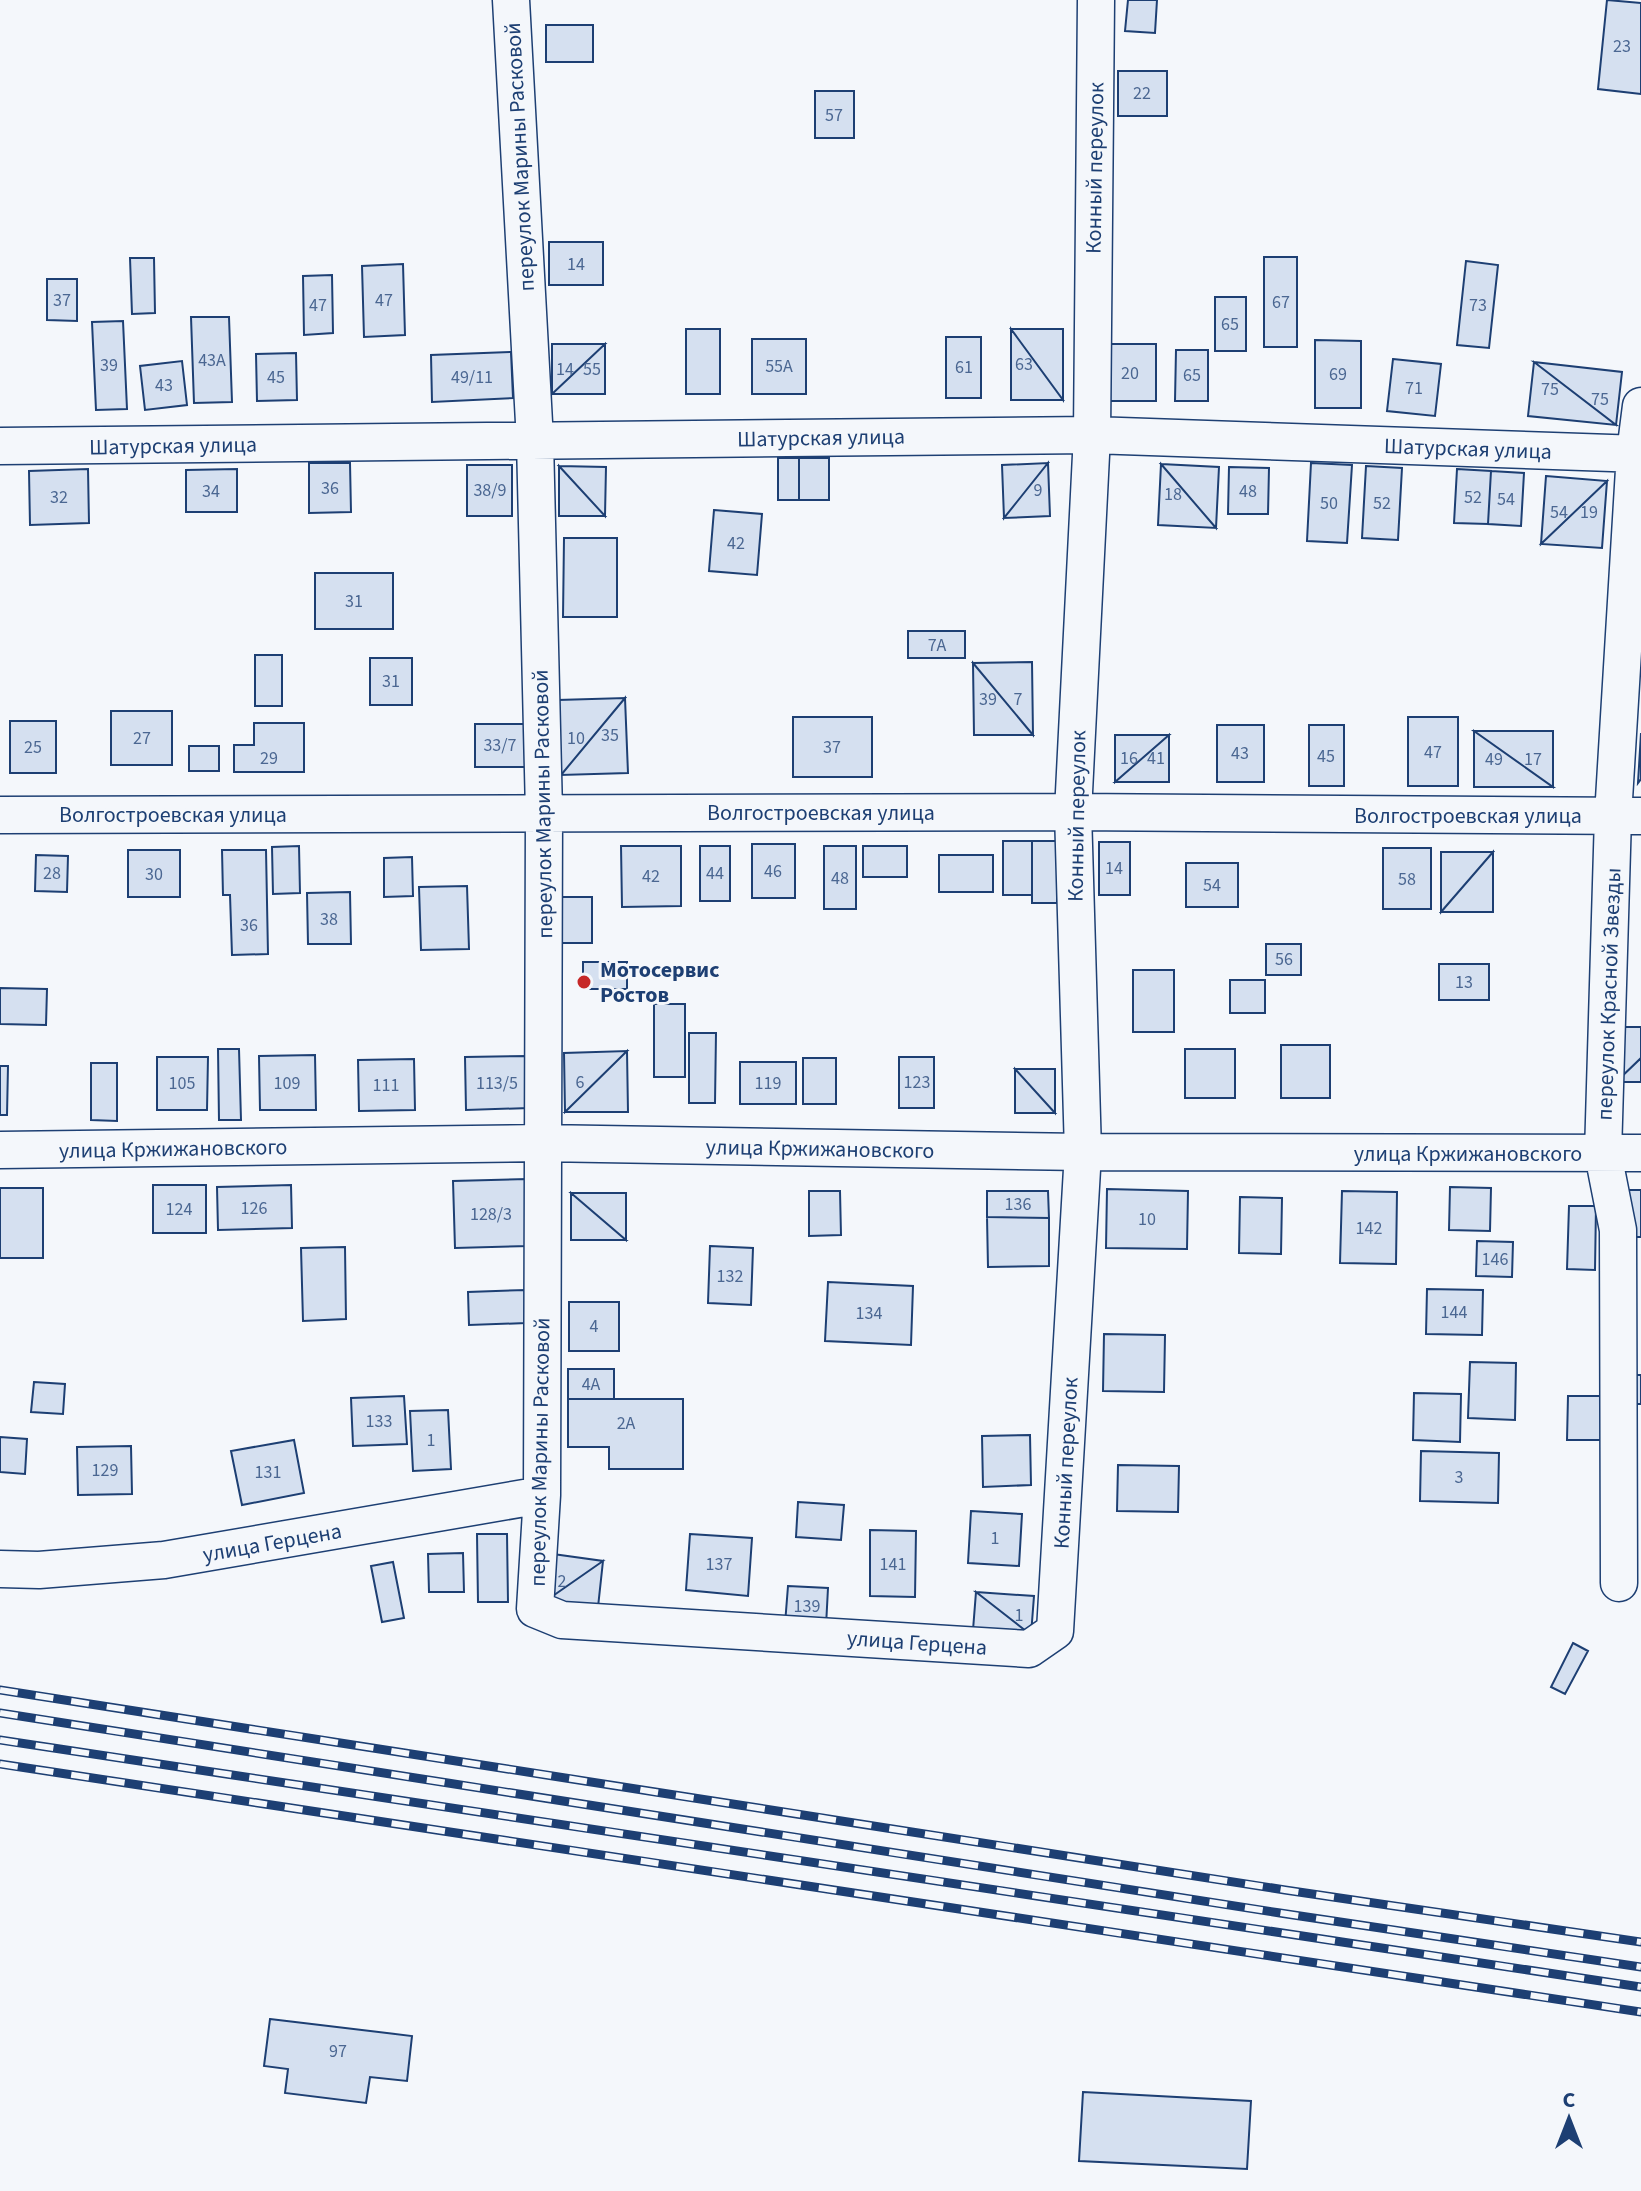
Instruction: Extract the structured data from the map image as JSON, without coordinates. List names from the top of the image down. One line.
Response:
{"streets":{"street":["переулок Марины Расковой","Конный переулок","Шатурская улица","Волгостроевская улица","переулок Красной Звезды","улица Кржижановского","улица Герцена"]},"crossings":[["переулок Марины Расковой","Шатурская улица"],["переулок Марины Расковой","Волгостроевская улица"],["переулок Марины Расковой","улица Кржижановского"],["переулок Марины Расковой","улица Герцена"],["Конный переулок","Шатурская улица"],["Конный переулок","Волгостроевская улица"],["Конный переулок","улица Кржижановского"],["Конный переулок","улица Герцена"],["Шатурская улица","переулок Красной Звезды"],["Волгостроевская улица","переулок Красной Звезды"],["переулок Красной Звезды","улица Кржижановского"]],"places":["Мотосервис Ростов"],"house_numbers":["23","22","57","14","37","47","67","47","73","65","43А","63","39","55А","61","14","55","20","69","65","45","49/11","43","71","75","75","36","38/9","9","34","48","18","32","52","54","50","52","54","19","42","31","7А","31","39","7","35","27","10","33/7","25","37","47","43","45","29","16","41","49","17","14","46","28","44","30","42","48","58","54","38","36","56","13","6","123","105","109","113/5","119","111","136","126","124","128/3","10","142","146","132","144","134","4","4А","133","2А","1","129","131","3","1","137","141","2","139","1","97"],"north":"top"}
